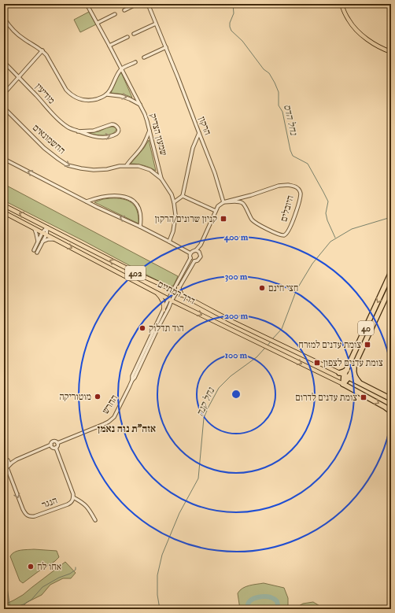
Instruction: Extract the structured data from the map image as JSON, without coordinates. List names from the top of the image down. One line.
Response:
{"streets":{"highway":["40"],"main road":["402","דרך רמתיים"],"street":["מודיעין","הרקון","שמעון הצדיק","החשמונאים","היובלים","החרש","הנגר"]},"crossings":[["הרקון","היובלים"],["שמעון הצדיק","החשמונאים"],["דרך רמתיים","40"],["דרך רמתיים","החרש"]],"one_way":["החשמונאים"],"districts":["אזה\"ת נוה נאמן"],"water":["נחל הדס","נחל קנה"],"places":{"transit":["קניון שרונים/הרקון","צומת עדנים למזרח","צומת עדנים לצפון","צומת עדנים לדרום"],"other":["חצי חינם","הוד תדלוק","מוטוריקה","אחו לח"]},"rings":["400 m","300 m","200 m","100 m"]}
